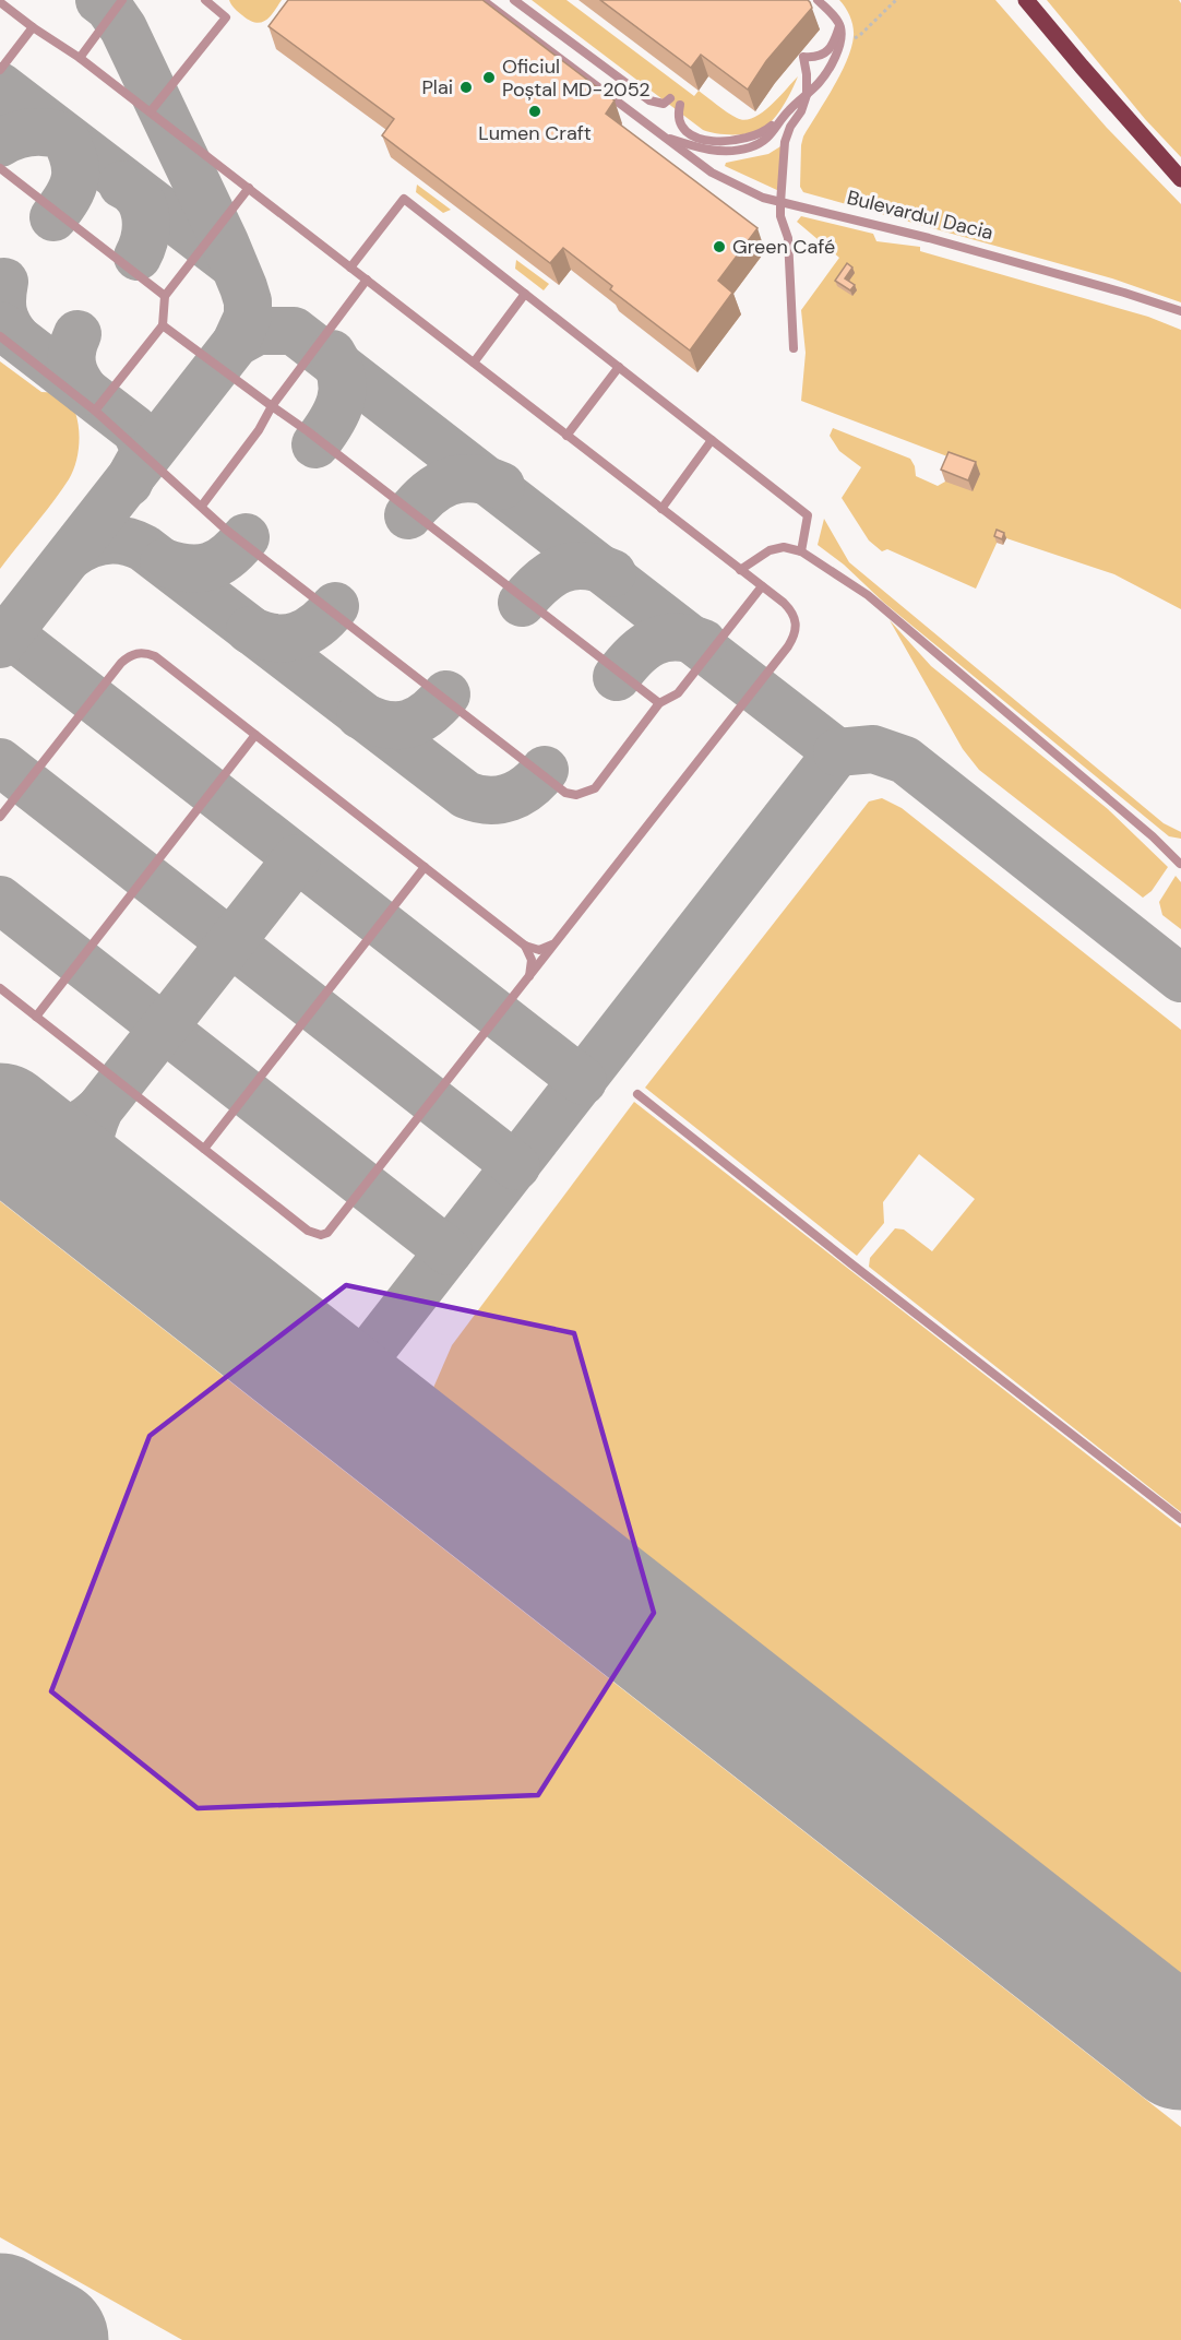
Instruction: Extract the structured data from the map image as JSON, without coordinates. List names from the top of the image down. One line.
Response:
{"streets":{"lane":["Bulevardul Dacia"]},"places":["Oficiul Poștal MD-2052","Plai","Lumen Craft","Green Café"]}
